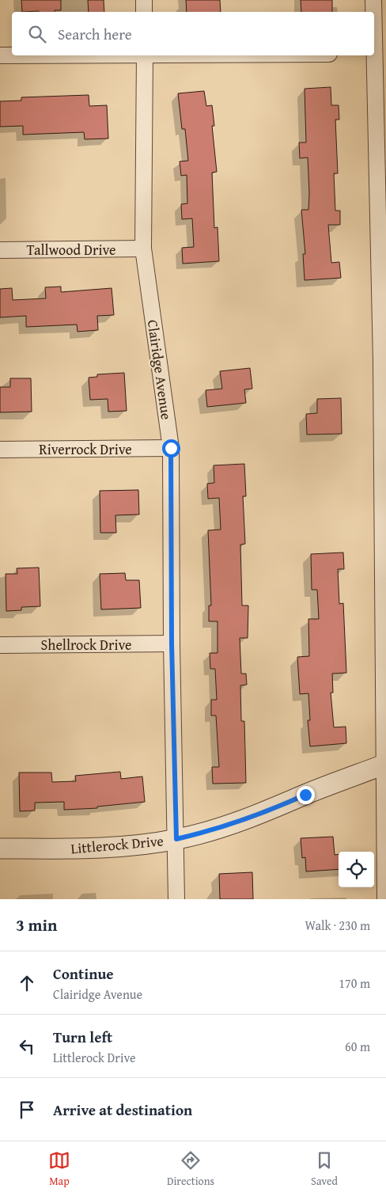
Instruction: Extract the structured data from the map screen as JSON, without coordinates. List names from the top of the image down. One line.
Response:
{"streets":{"street":["Tallwood Drive","Clairidge Avenue","Riverrock Drive","Shellrock Drive","Littlerock Drive"]},"crossings":[["Tallwood Drive","Clairidge Avenue"],["Clairidge Avenue","Riverrock Drive"],["Clairidge Avenue","Shellrock Drive"],["Clairidge Avenue","Littlerock Drive"]],"page":{"search":"Search here","heading":["3 min","Walk · 230 m"],"list":[["Continue","Clairidge Avenue","170 m"],["Turn left","Littlerock Drive","60 m"],"Arrive at destination"],"nav":["Map","Directions","Saved"]}}
